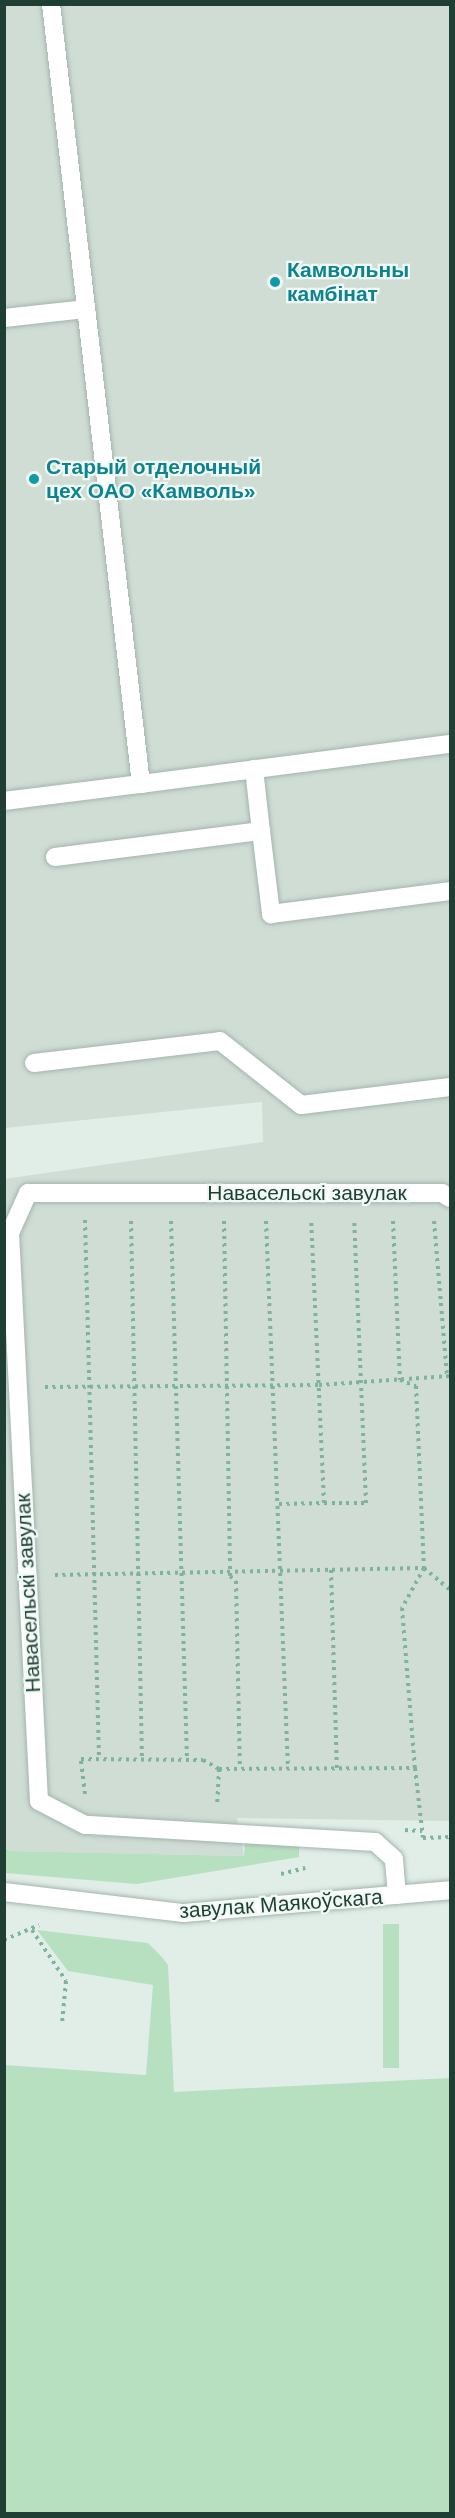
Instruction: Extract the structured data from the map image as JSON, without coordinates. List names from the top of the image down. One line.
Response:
{"streets":{"street":["Навасельскі завулак","завулак Маякоўскага"]},"crossings":[["Навасельскі завулак","завулак Маякоўскага"]],"places":["Камвольны камбінат","Старый отделочный цех ОАО «Камволь»"]}
